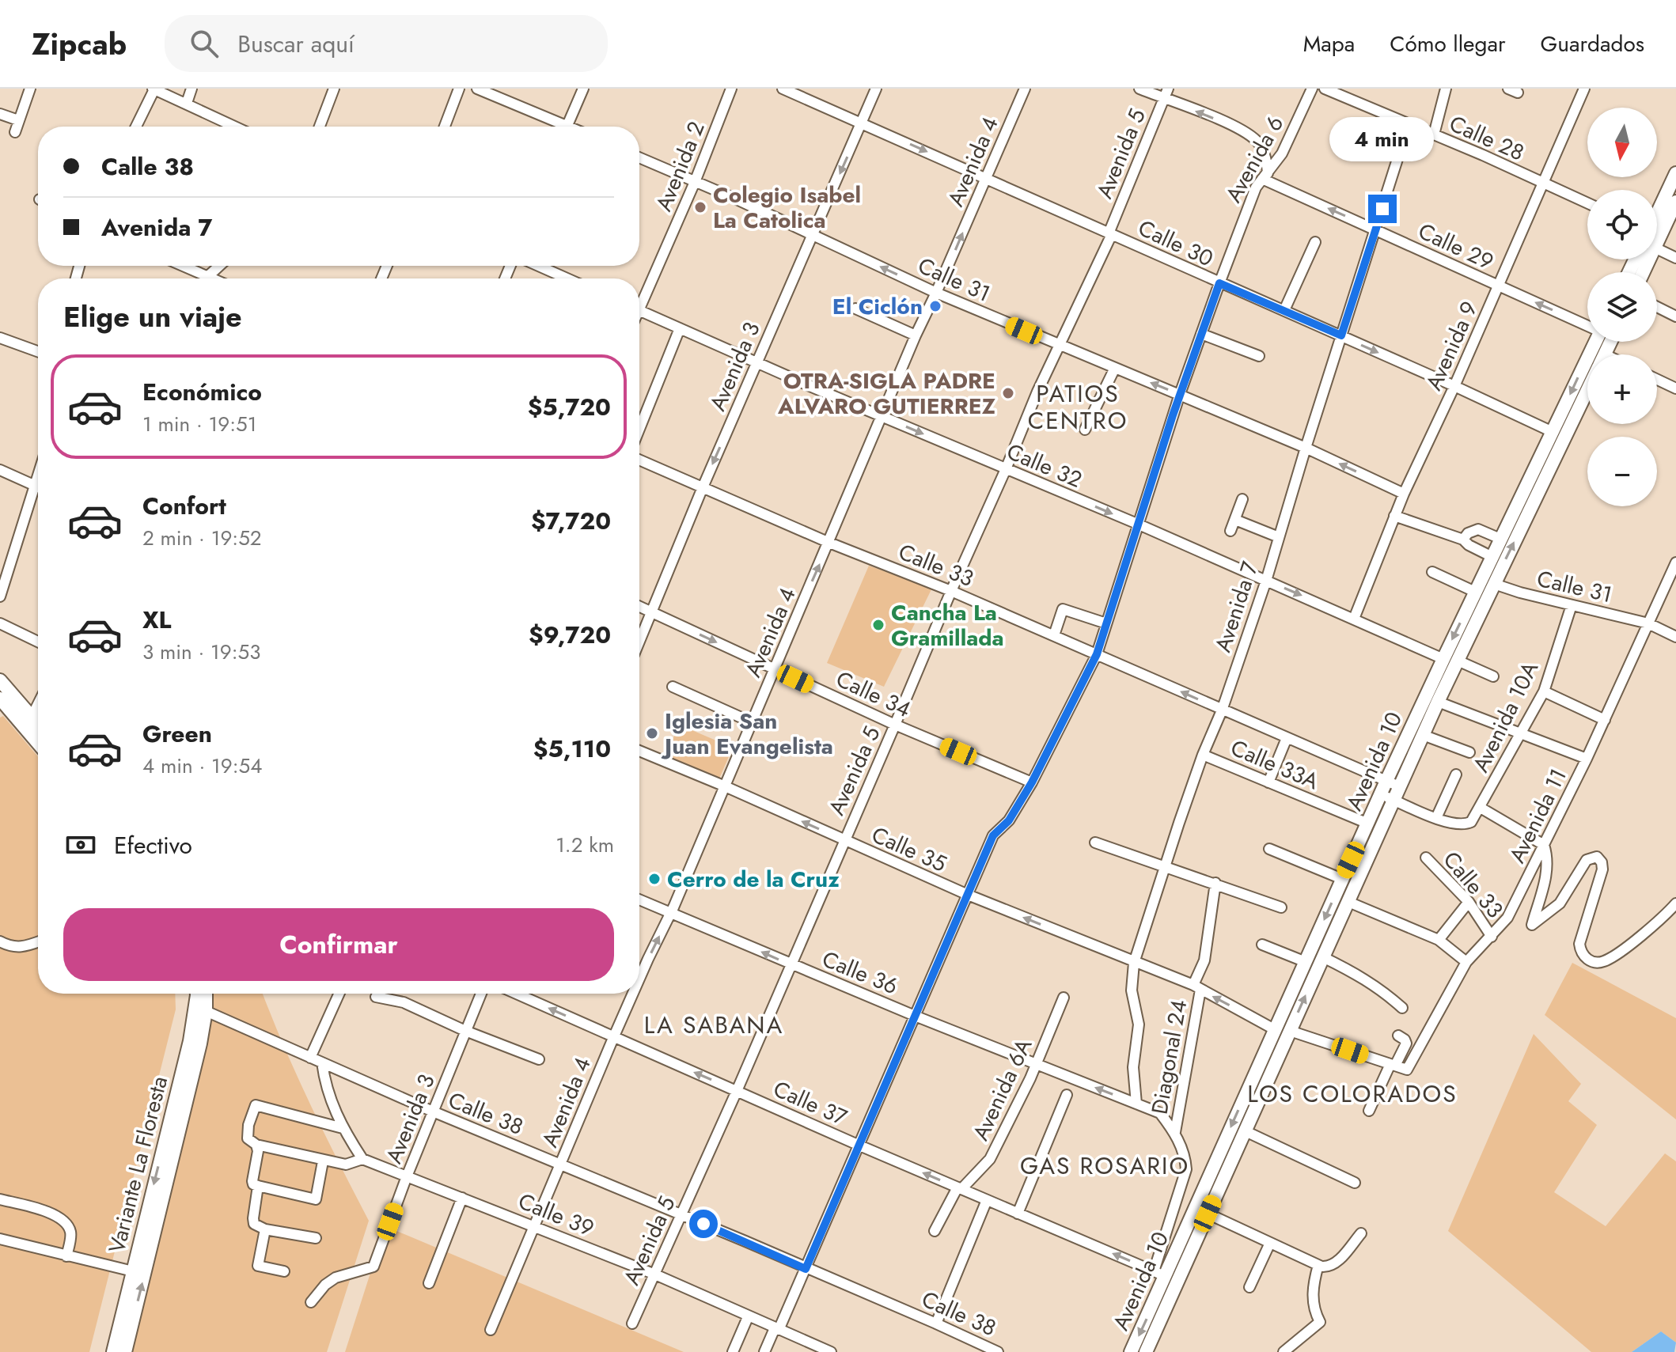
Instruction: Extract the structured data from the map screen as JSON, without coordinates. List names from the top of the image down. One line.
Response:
{"streets":{"main road":["Avenida 10","Variante La Floresta"],"street":["Calle 28","Avenida 5","Avenida 6","Avenida 4","Avenida 2","Calle 30","Calle 29","Calle 31","Avenida 9","Avenida 3","Calle 32","Calle 33","Avenida 7","Calle 34","Avenida 10A","Calle 33A","Avenida 11","Calle 35","Calle 36","Diagonal 24","Avenida 6A","Calle 37","Calle 38","Calle 39"]},"crossings":[["Calle 28","Avenida 9"],["Calle 28","Avenida 7"],["Avenida 5","Calle 30"],["Avenida 5","Calle 31"],["Avenida 5","Calle 32"],["Avenida 5","Calle 33"],["Avenida 5","Calle 34"],["Avenida 5","Calle 35"],["Avenida 5","Calle 36"],["Avenida 5","Calle 37"],["Avenida 5","Calle 38"],["Avenida 5","Calle 39"],["Avenida 6","Calle 30"],["Avenida 6","Calle 29"],["Avenida 6","Calle 31"],["Avenida 6","Calle 32"],["Avenida 6","Calle 33"],["Avenida 6","Calle 34"],["Avenida 6","Calle 35"],["Avenida 6","Calle 36"],["Avenida 6","Calle 37"],["Avenida 6","Calle 38"],["Avenida 6","Calle 39"],["Avenida 4","Calle 30"],["Avenida 4","Calle 31"],["Avenida 4","Calle 32"],["Avenida 4","Calle 33"],["Avenida 4","Calle 34"],["Avenida 4","Calle 35"],["Avenida 4","Calle 36"],["Avenida 4","Calle 37"],["Avenida 4","Calle 38"],["Avenida 4","Calle 39"],["Avenida 2","Calle 31"],["Calle 30","Avenida 9"],["Calle 30","Avenida 3"],["Calle 30","Avenida 7"],["Calle 30","Avenida 10"],["Calle 29","Avenida 9"],["Calle 29","Avenida 7"],["Calle 31","Avenida 9"],["Calle 31","Avenida 3"],["Calle 31","Avenida 7"],["Calle 31","Avenida 10A"],["Calle 31","Avenida 10"],["Calle 31","Avenida 11"],["Avenida 9","Calle 32"],["Avenida 3","Calle 32"],["Avenida 3","Calle 33"],["Avenida 3","Calle 34"],["Avenida 3","Calle 38"],["Avenida 3","Calle 39"],["Calle 32","Avenida 7"],["Calle 32","Avenida 10"],["Calle 33","Avenida 7"],["Calle 33","Avenida 10A"],["Calle 33","Avenida 10"],["Calle 33","Avenida 11"],["Avenida 7","Calle 33A"],["Avenida 7","Calle 35"],["Avenida 7","Calle 36"],["Avenida 10","Calle 33A"],["Avenida 10","Calle 35"],["Avenida 10","Calle 37"],["Calle 35","Diagonal 24"],["Calle 36","Diagonal 24"],["Calle 36","Avenida 6A"],["Avenida 6A","Calle 37"],["Calle 38","Variante La Floresta"]],"one_way":["Calle 29","Calle 32","Calle 35","Calle 36","Calle 37"],"districts":["PATIOS CENTRO","LA SABANA","LOS COLORADOS","GAS ROSARIO"],"places":["Colegio Isabel La Catolica","El Ciclón","OTRA-SIGLA PADRE ALVARO GUTIERREZ","Cancha La Gramillada","Iglesia San Juan Evangelista","Cerro de la Cruz"],"north":"bottom","page":{"header":"Zipcab","search":"Buscar aquí","nav":["Mapa","Cómo llegar","Guardados"],"map_buttons":["+","−"],"bubble":"4 min","banner":["Calle 38","Avenida 7"],"heading":"Elige un viaje","list":[{"name":"Económico","note":"1 min · 19:51","value":"$5,720"},{"name":"Confort","note":"2 min · 19:52","value":"$7,720"},{"name":"XL","note":"3 min · 19:53","value":"$9,720"},{"name":"Green","note":"4 min · 19:54","value":"$5,110"}],"pay":["Efectivo","1.2 km"],"buttons":"Confirmar"}}
